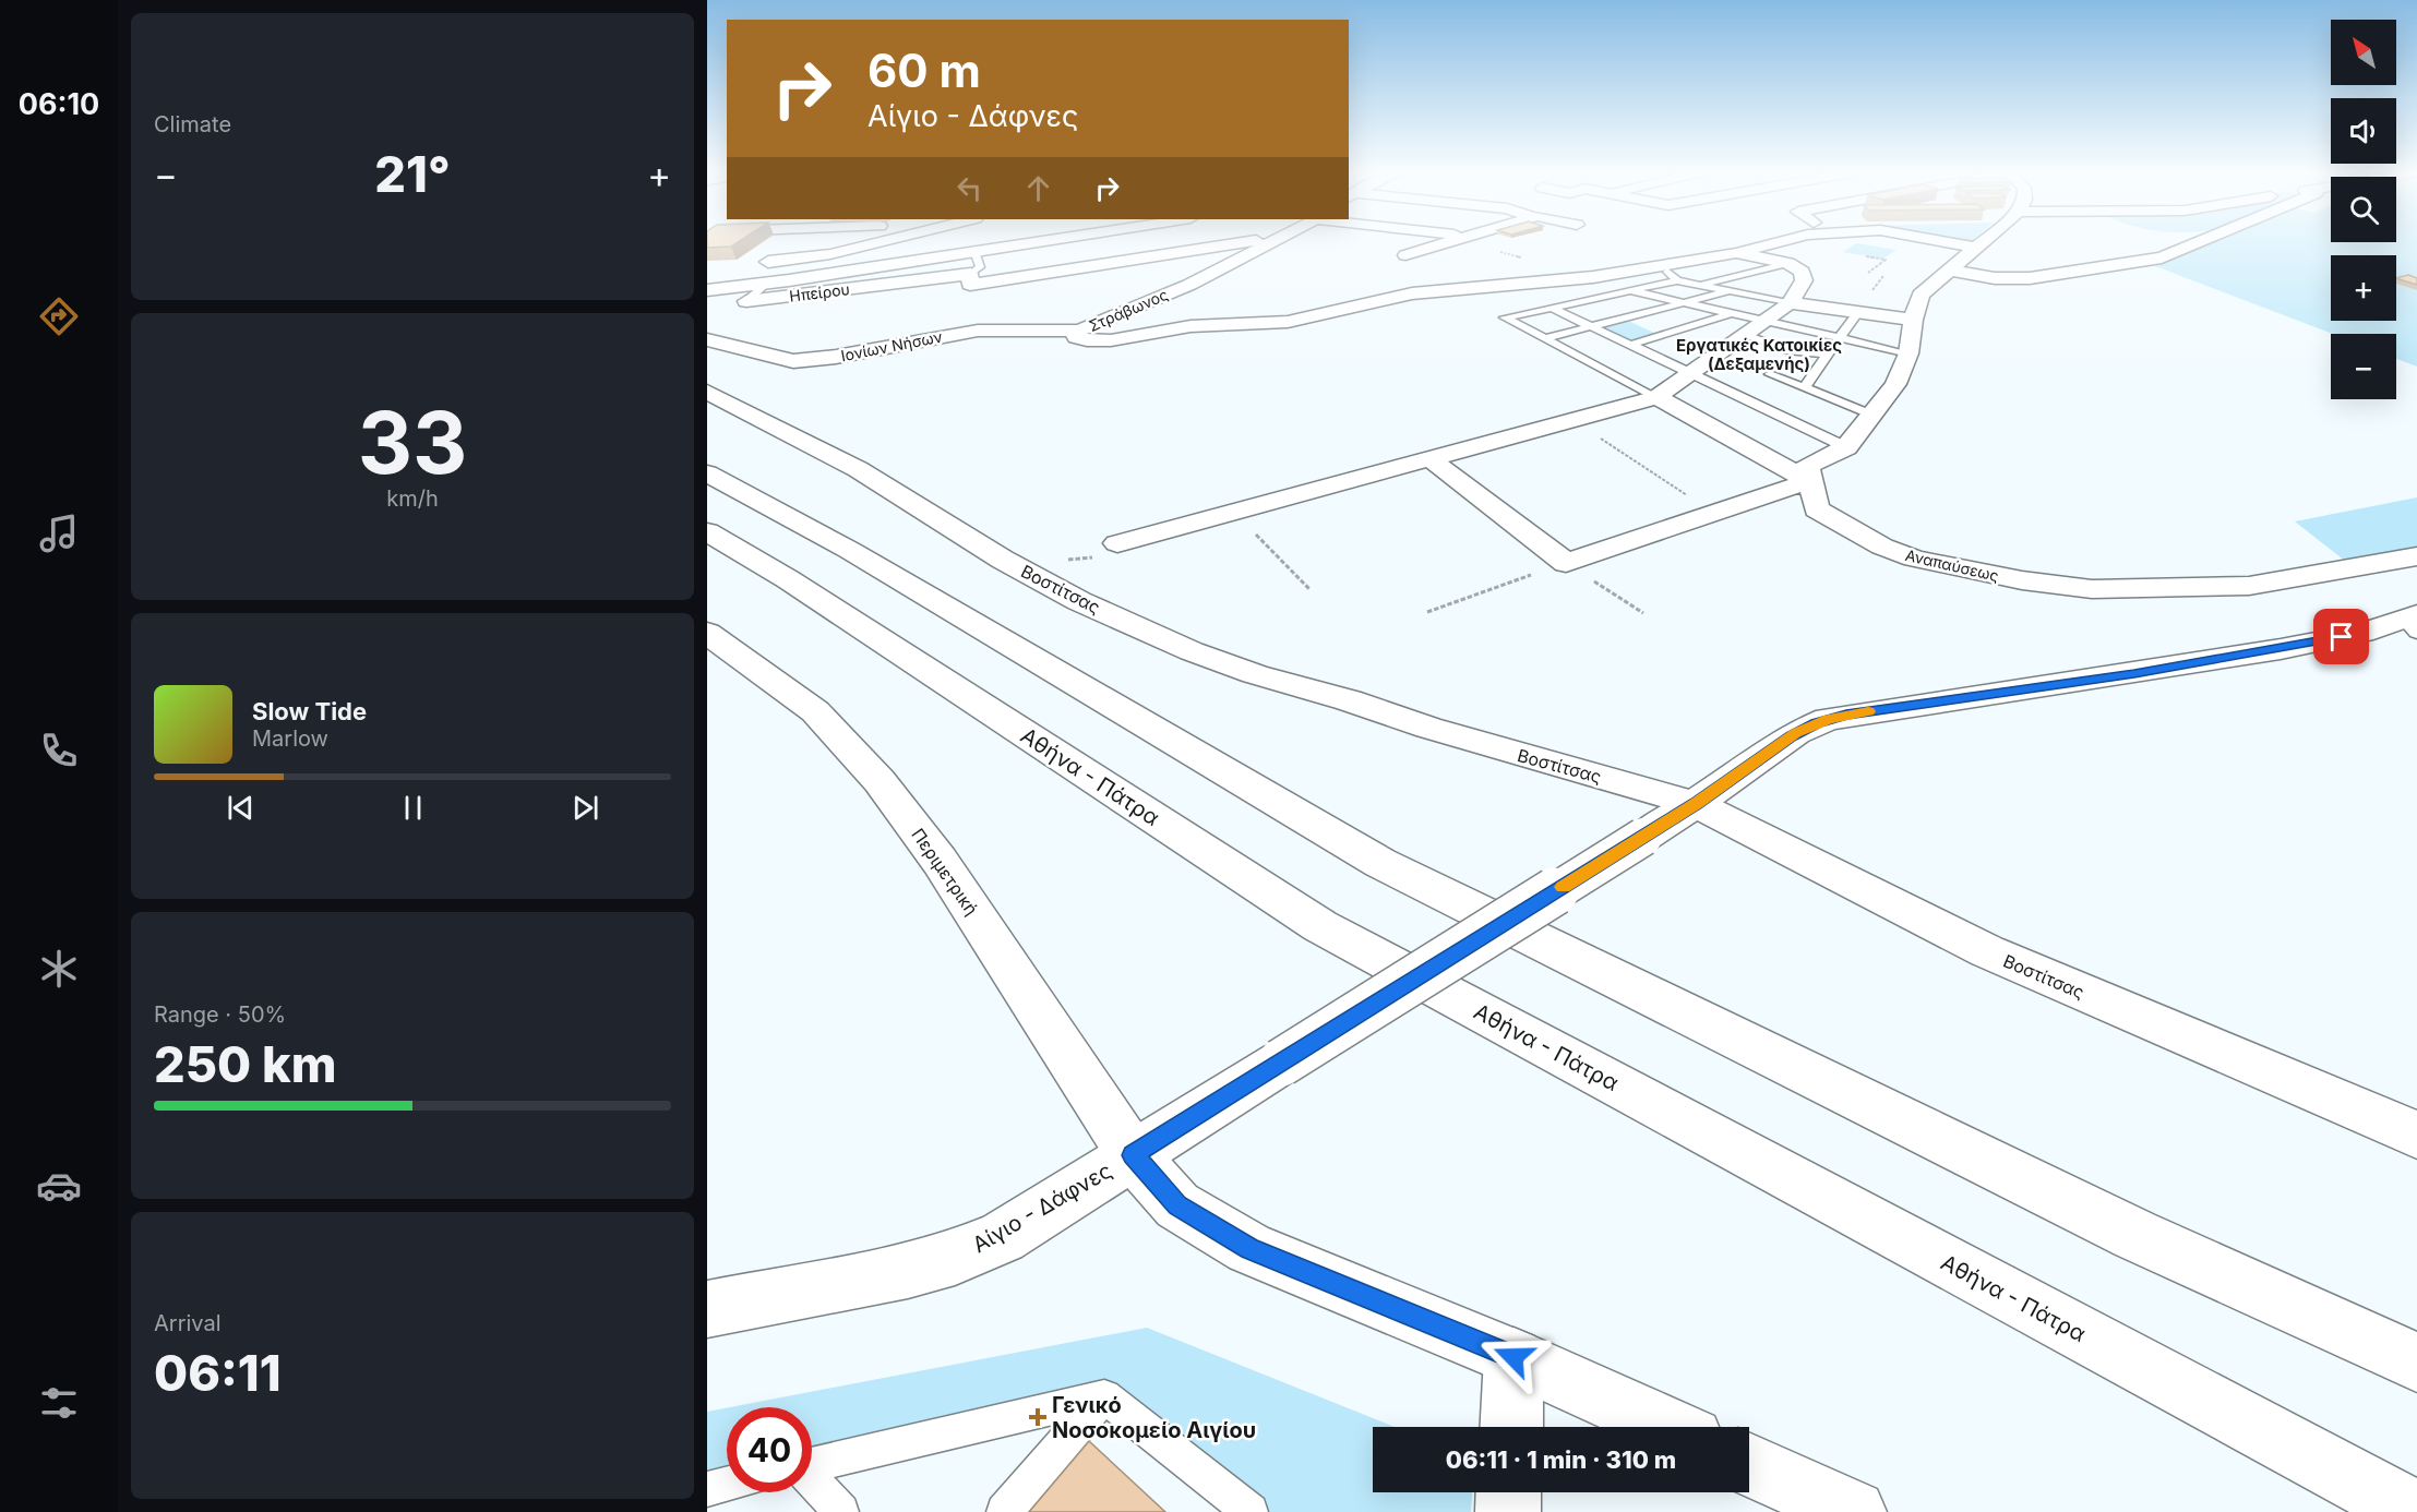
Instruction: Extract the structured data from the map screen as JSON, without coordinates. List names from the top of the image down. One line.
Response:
{"streets":{"main road":["Ηπείρου","Στράβωνος","Ιονίων Νήσων","Αναπαύσεως","Βοστίτσας","Αθήνα - Πάτρα","Περιμετρική","Αίγιο - Δάφνες"]},"crossings":[["Στράβωνος","Ιονίων Νήσων"],["Βοστίτσας","Αίγιο - Δάφνες"],["Περιμετρική","Αίγιο - Δάφνες"]],"districts":["Εργατικές Κατοικίες (Δεξαμενής)"],"places":{"health":["Γενικό Νοσοκομείο Αιγίου"]},"north":"top left","page":{"tabs":"06:10","tile":["Climate",["33","km/h"],["Range · 50%","250 km"],["Arrival","06:11"]],"map_buttons":["+","−"],"turn":["60 m","Αίγιο - Δάφνες"],"heat":["−","21°","+"],"song":["Slow Tide","Marlow"],"limit":"40","trip":"06:11 · 1 min · 310 m"}}
